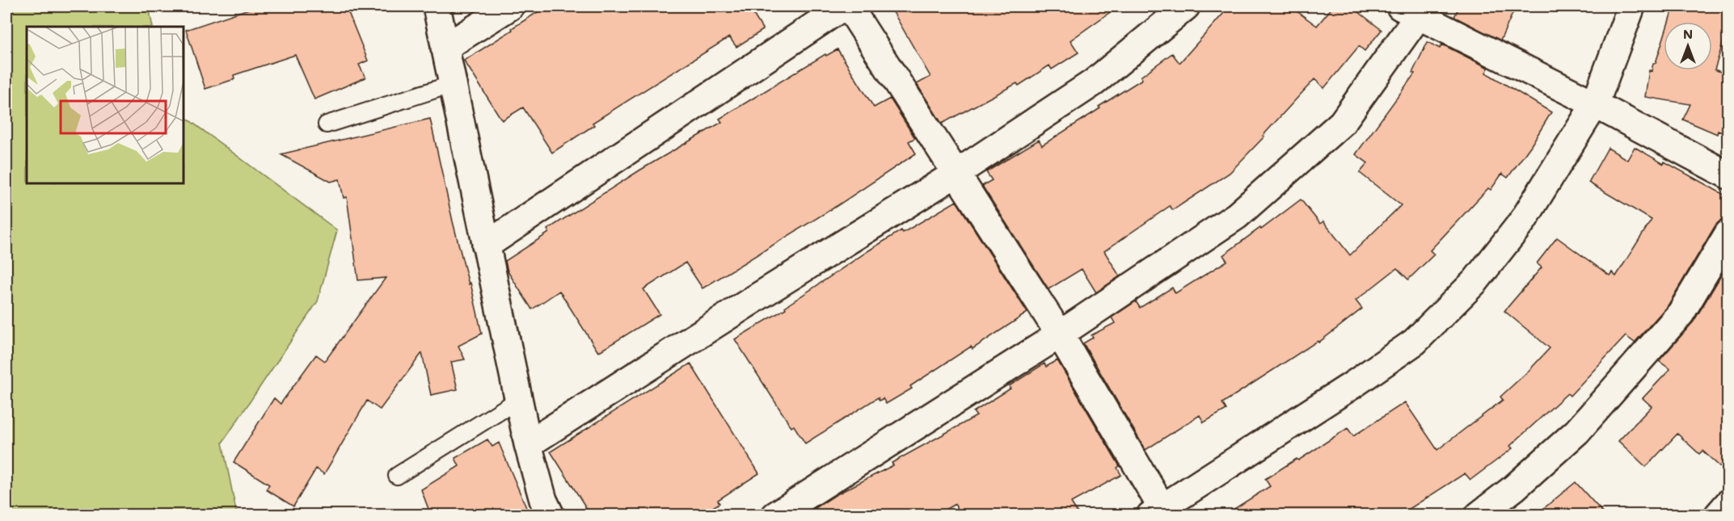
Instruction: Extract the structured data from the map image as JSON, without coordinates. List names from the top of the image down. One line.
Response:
{"north":"top"}
